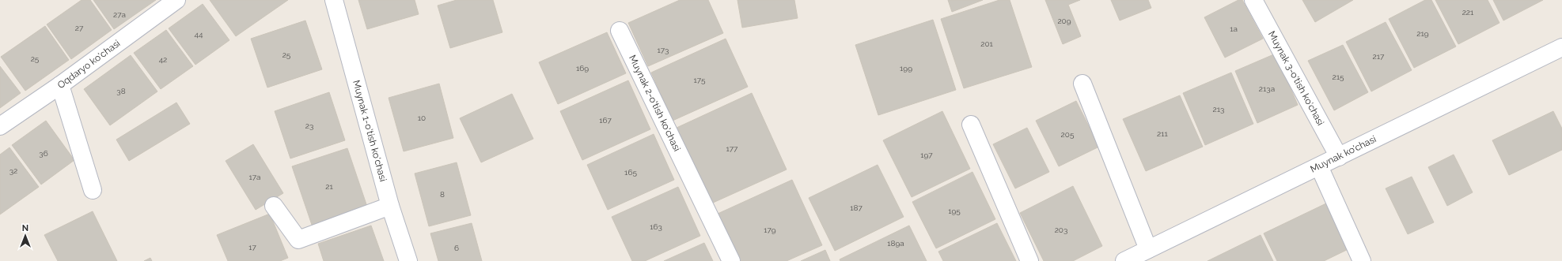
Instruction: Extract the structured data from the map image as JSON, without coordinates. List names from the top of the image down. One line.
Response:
{"streets":{"street":["Oqdaryo ko'chasi","Muynak 3-o'tish ko'chasi","Muynak 2-o'tish ko'chasi","Muynak 1-o'tish ko'chasi","Muynak ko'chasi"]},"crossings":[["Muynak 3-o'tish ko'chasi","Muynak ko'chasi"]],"house_numbers":["221","27a","209","27","1a","219","44","201","173","25","217","25","42","169","199","215","175","213a","38","213","10","167","23","211","205","177","36","197","32","165","17a","21","8","187","195","163","179","203","189a","17","6"],"north":"top"}
